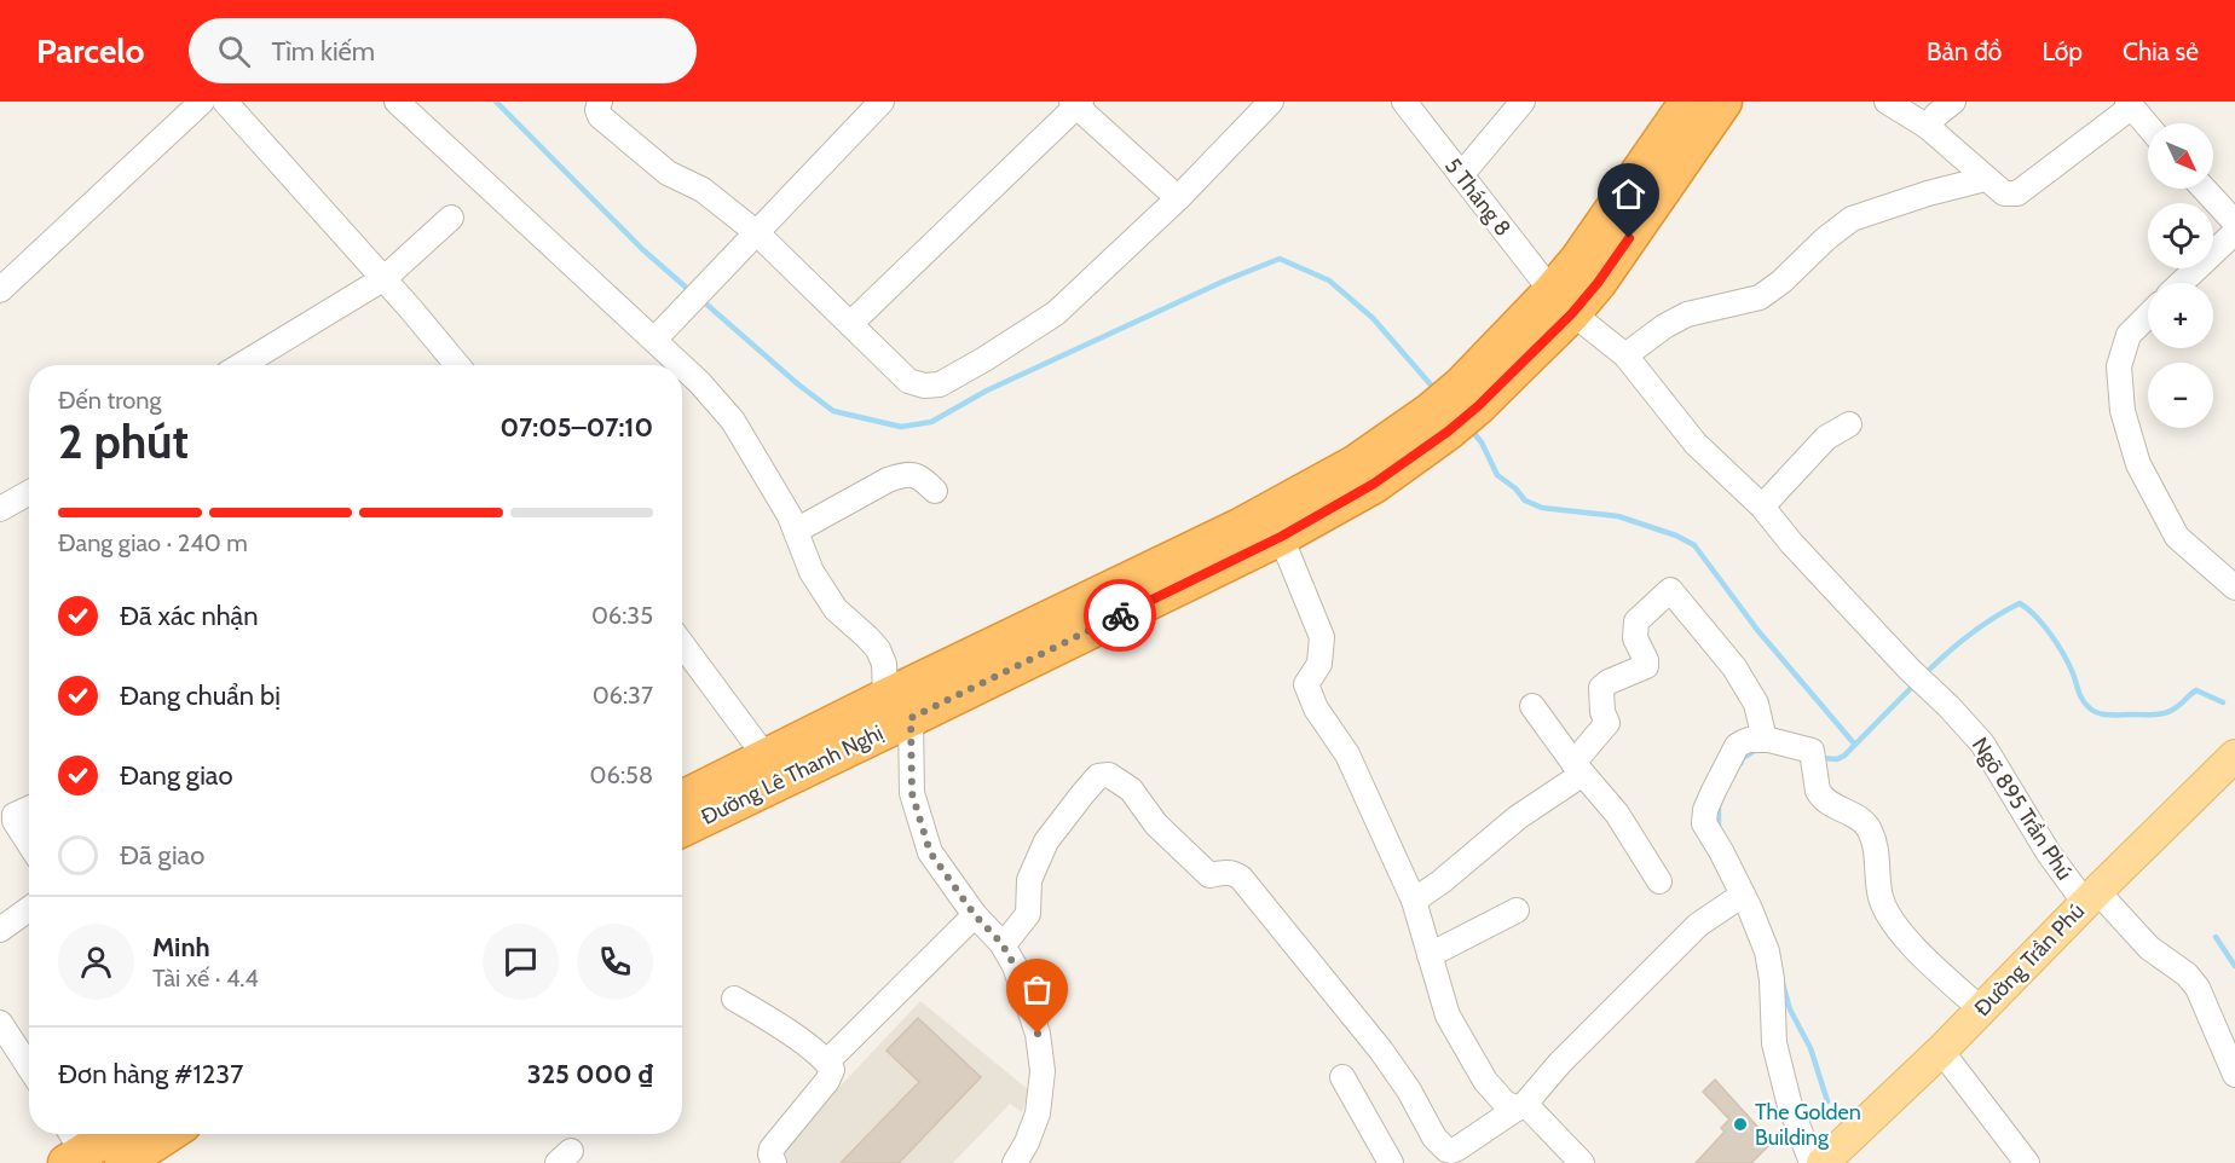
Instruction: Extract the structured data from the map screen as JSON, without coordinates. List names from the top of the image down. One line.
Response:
{"streets":{"highway":["Đường Lê Thanh Nghị"],"main road":["Đường Trần Phú"],"street":["5 Tháng 8","Ngõ 895 Trần Phú"]},"crossings":[["5 Tháng 8","Ngõ 895 Trần Phú"],["Ngõ 895 Trần Phú","Đường Trần Phú"]],"places":["The Golden Building"],"north":"bottom right","page":{"header":"Parcelo","search":"Tìm kiếm","nav":["Bản đồ","Lớp","Chia sẻ"],"map_buttons":["+","−"],"heading":["2 phút","Đến trong","07:05–07:10"],"panel":["Minh","Tài xế · 4.4","Đơn hàng #1237","325 000 ₫"],"bar":"Đang giao · 240 m","list":[["Đã xác nhận","06:35"],["Đang chuẩn bị","06:37"],["Đang giao","06:58"],"Đã giao"]}}
